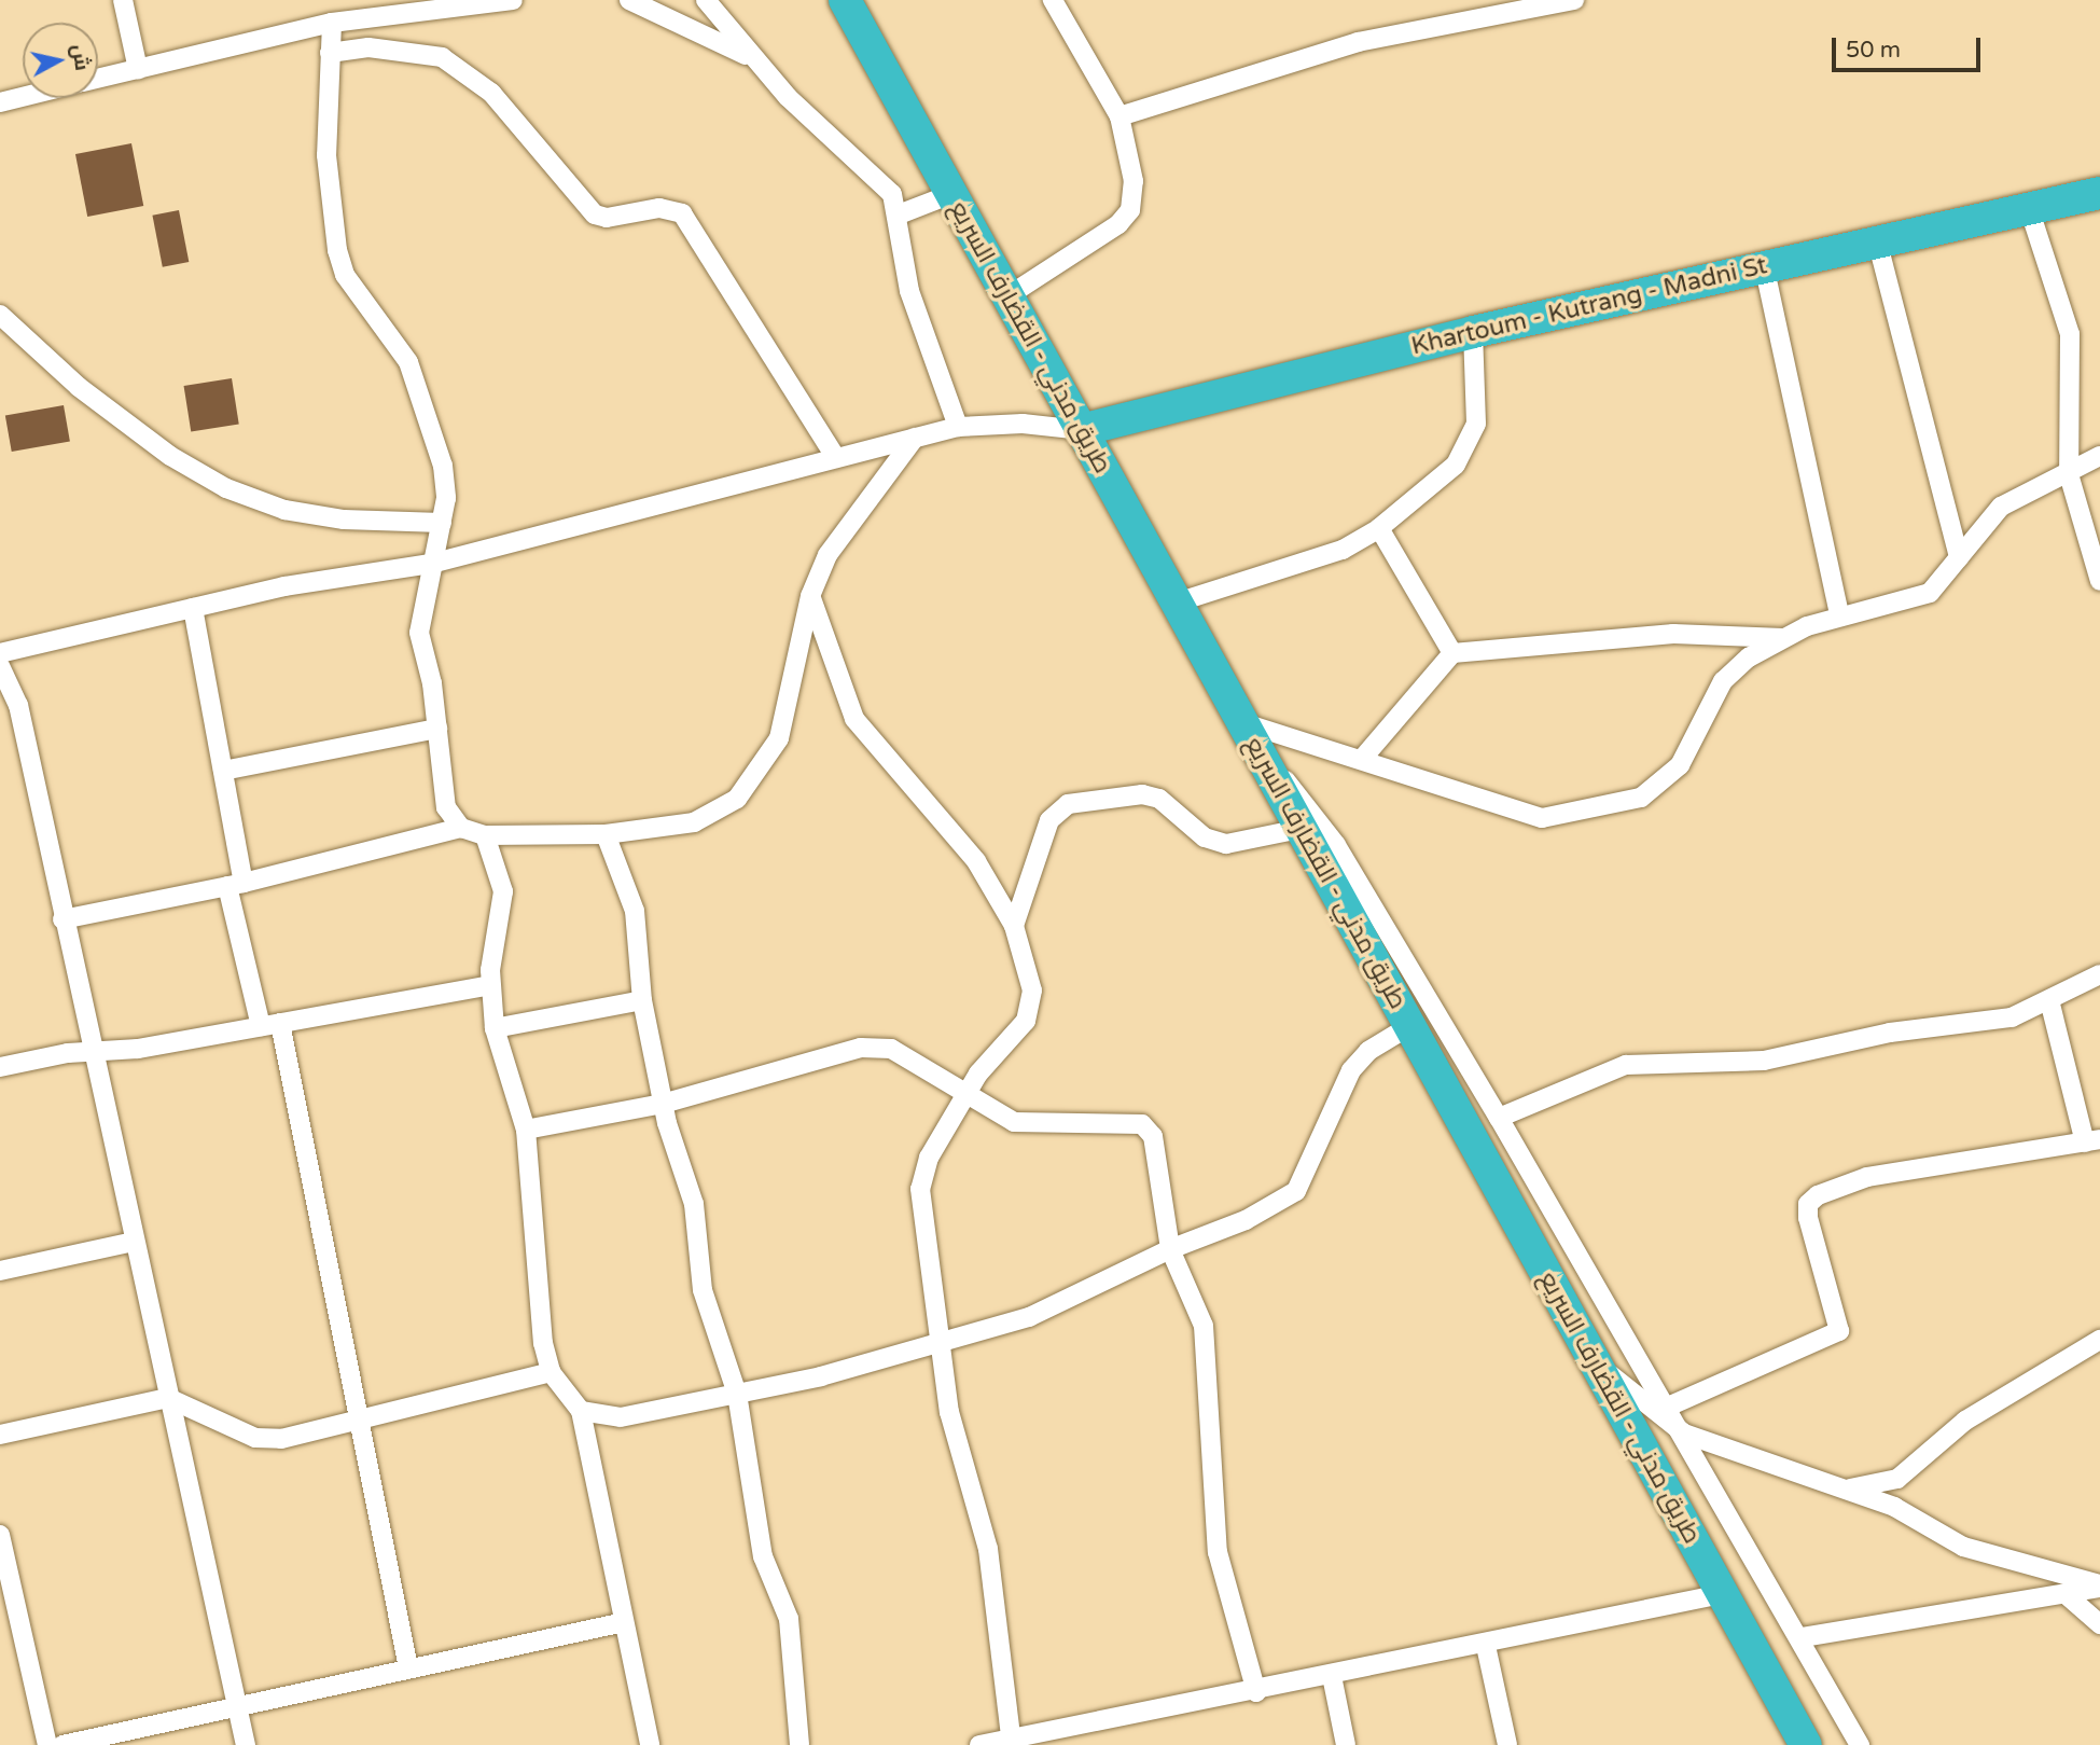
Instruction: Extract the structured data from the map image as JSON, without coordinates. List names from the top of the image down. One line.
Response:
{"streets":{"highway":["Khartoum - Kutrang - Madni St","طريق مدني - القضارف السريع"]},"crossings":[["Khartoum - Kutrang - Madni St","طريق مدني - القضارف السريع"]],"scale_bar":"50 m","north":"right"}
